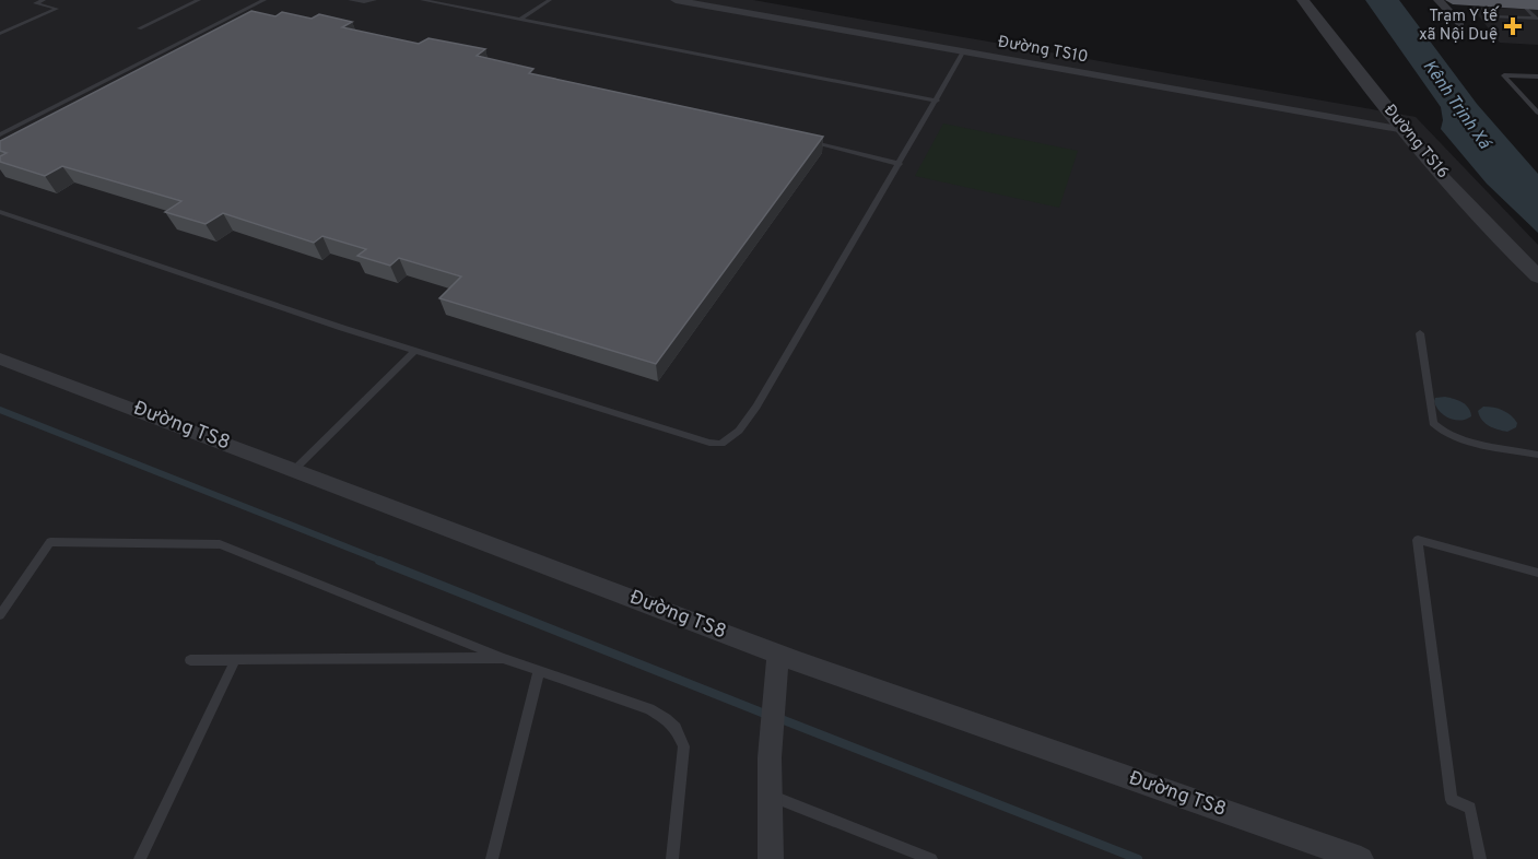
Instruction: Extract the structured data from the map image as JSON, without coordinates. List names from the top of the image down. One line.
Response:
{"streets":{"street":["Đường TS10","Đường TS16","Đường TS8"]},"crossings":[["Đường TS10","Đường TS16"]],"water":["Kênh Trịnh Xá"],"places":{"health":["Trạm Y tế xã Nội Duệ"]}}
